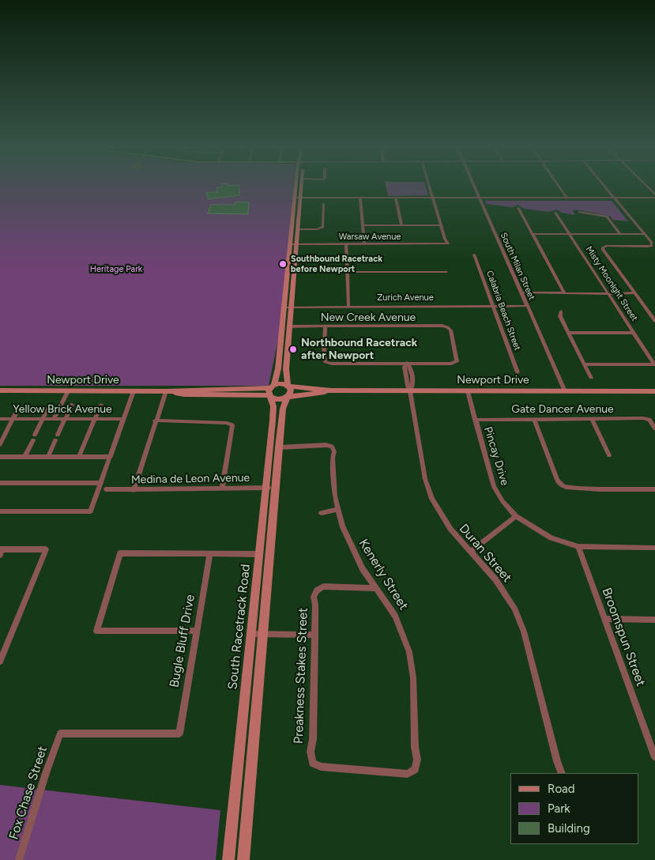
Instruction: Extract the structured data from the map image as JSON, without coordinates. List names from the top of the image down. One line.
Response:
{"streets":{"main road":["Newport Drive","South Racetrack Road"],"street":["Warsaw Avenue","South Milan Street","Misty Moonlght Street","Zurich Avenue","Calabria Beach Street","New Creek Avenue","Yellow Brick Avenue","Gate Dancer Avenue","Pincay Drive","Medina de Leon Avenue","Duran Street","Kenerly Street","Broomspun Street","Bugle Bluff Drive","Preakness Stakes Street","Fox Chase Street"]},"crossings":[["Warsaw Avenue","South Racetrack Road"],["South Milan Street","Zurich Avenue"],["South Milan Street","Newport Drive"],["Zurich Avenue","Calabria Beach Street"],["Zurich Avenue","South Racetrack Road"],["New Creek Avenue","Duran Street"],["New Creek Avenue","South Racetrack Road"],["Newport Drive","Pincay Drive"],["Newport Drive","Duran Street"],["Newport Drive","South Racetrack Road"],["Gate Dancer Avenue","Pincay Drive"],["Pincay Drive","Broomspun Street"],["Medina de Leon Avenue","South Racetrack Road"],["Kenerly Street","South Racetrack Road"],["Kenerly Street","Preakness Stakes Street"],["Bugle Bluff Drive","Fox Chase Street"]],"parks":["Heritage Park"],"places":["Southbound Racetrack before Newport","Northbound Racetrack after Newport"],"legend":["Road","Park","Building"]}
